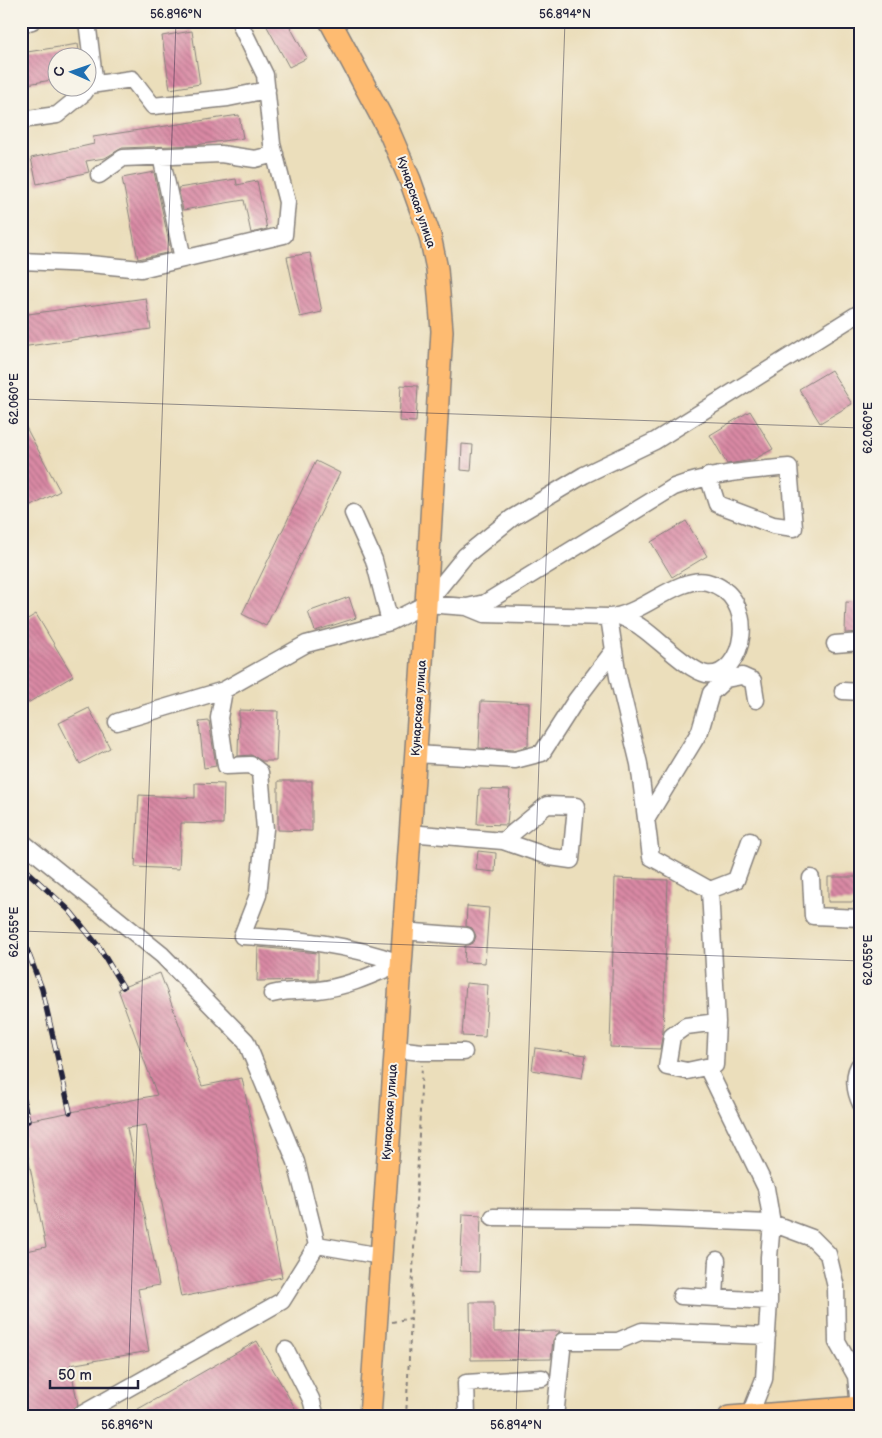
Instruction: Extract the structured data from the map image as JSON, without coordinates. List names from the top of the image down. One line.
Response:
{"streets":{"main road":["Кунарская улица"]},"scale_bar":"50 m","north":"left","coordinates":["56.896°N","56.894°N","62.060°E","62.055°E"]}
